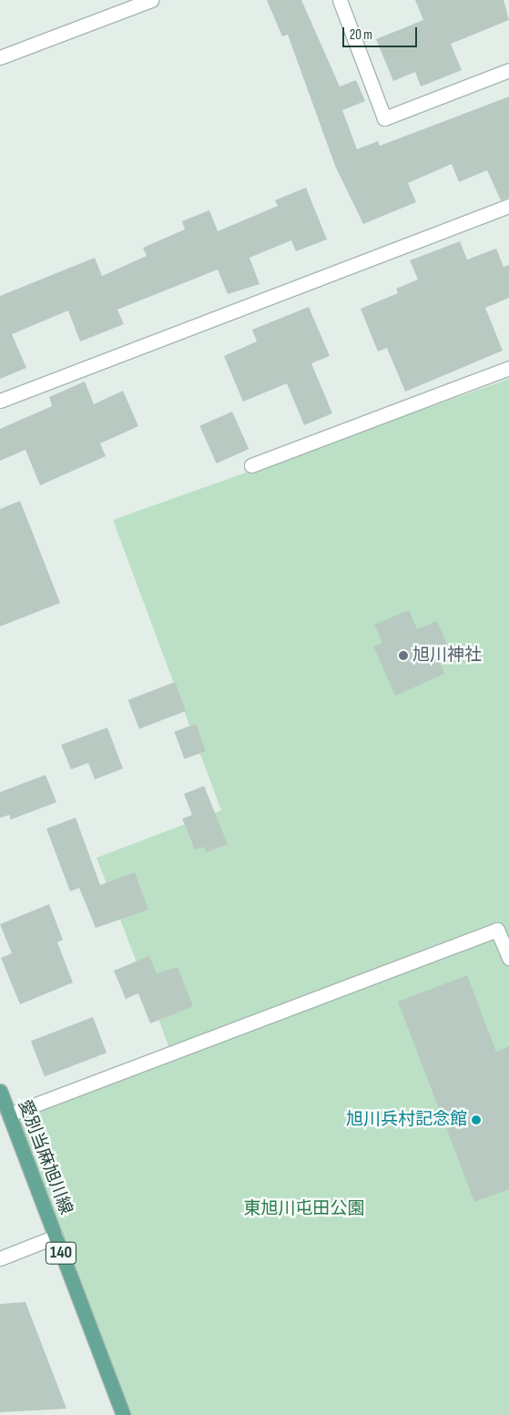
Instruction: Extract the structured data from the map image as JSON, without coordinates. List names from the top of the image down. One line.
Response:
{"streets":{"main road":["愛別当麻旭川線","140"]},"parks":["東旭川屯田公園"],"places":["旭川神社","旭川兵村記念館"],"scale_bar":"20 m"}
